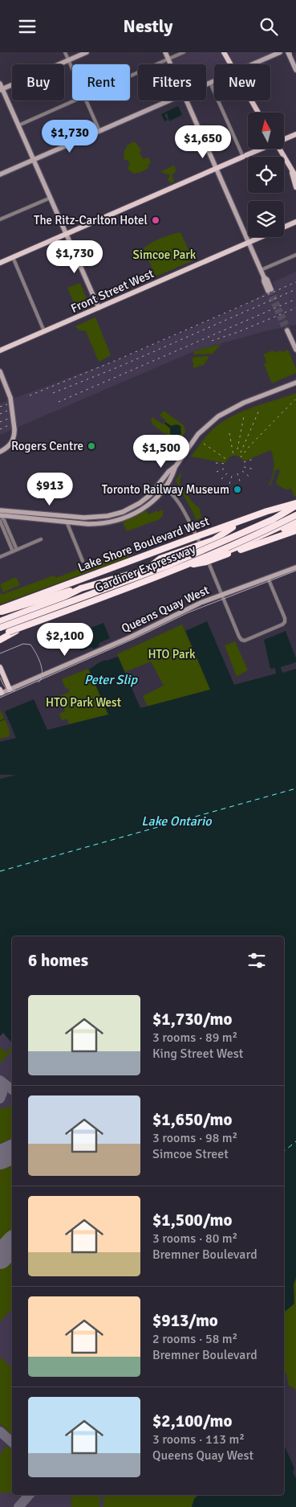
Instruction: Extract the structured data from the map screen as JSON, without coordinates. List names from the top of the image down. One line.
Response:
{"streets":{"highway":["Lake Shore Boulevard West","Gardiner Expressway"],"main road":["Front Street West"],"street":["Queens Quay West"]},"water":["Peter Slip","Lake Ontario"],"parks":["Simcoe Park","HTO Park","HTO Park West"],"places":["The Ritz-Carlton Hotel","Rogers Centre","Toronto Railway Museum"],"north":"top","page":{"header":"Nestly","chip":["Buy","Rent","Filters","New"],"price":["$1,730","$1,650","$1,730","$1,500","$913","$2,100"],"heading":"6 homes","list":[{"name":"$1,730/mo","note":"3 rooms · 89 m² · King Street West"},{"name":"$1,650/mo","note":"3 rooms · 98 m² · Simcoe Street"},{"name":"$1,500/mo","note":"3 rooms · 80 m² · Bremner Boulevard"},{"name":"$913/mo","note":"2 rooms · 58 m² · Bremner Boulevard"},{"name":"$2,100/mo","note":"3 rooms · 113 m² · Queens Quay West"}]}}
